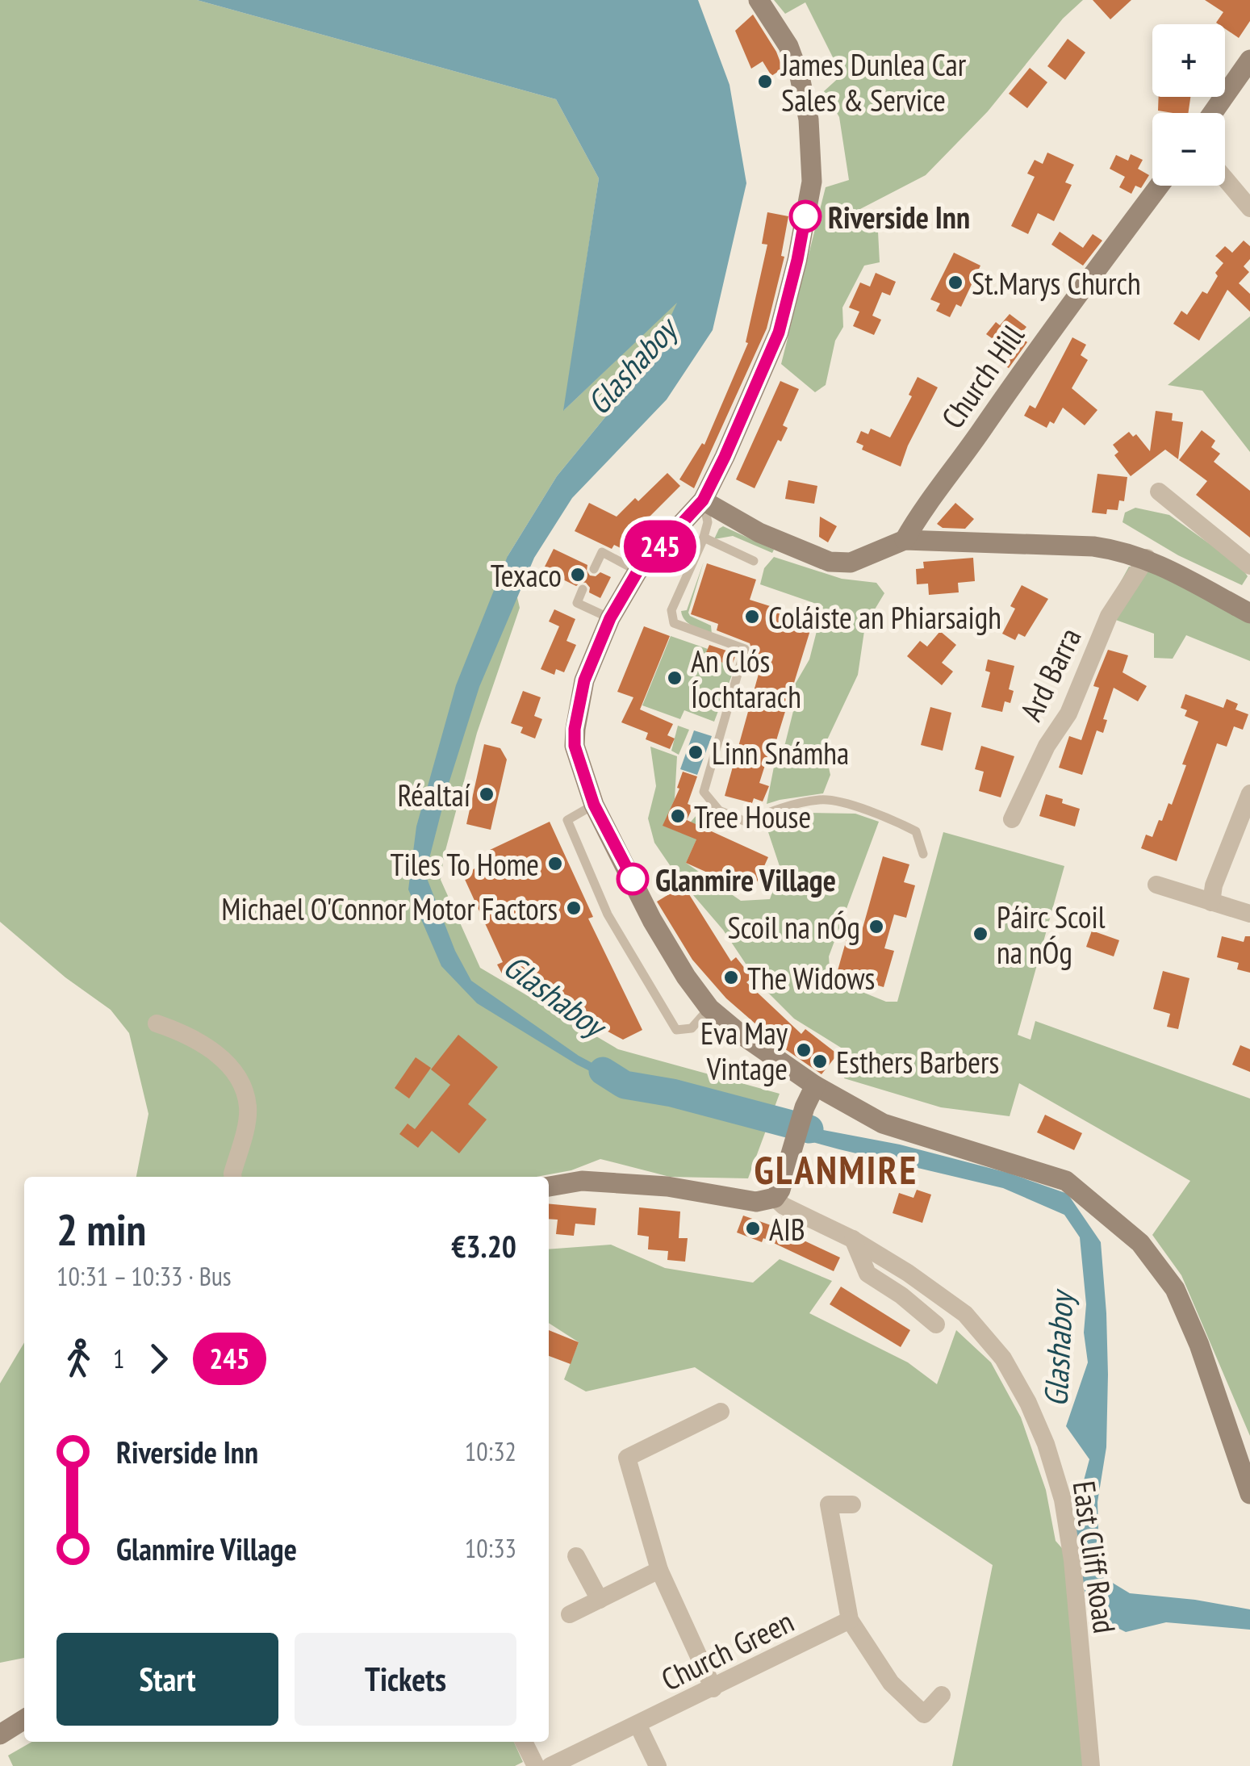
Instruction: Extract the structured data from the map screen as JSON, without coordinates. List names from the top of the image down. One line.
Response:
{"streets":{"main road":["Church Hill"],"street":["Ard Barra","East Cliff Road","Church Green"]},"districts":["GLANMIRE"],"water":["Glashaboy"],"places":["James Dunlea Car Sales & Service","Riverside Inn","St.Marys Church","Texaco","Coláiste an Phiarsaigh","An Clós Íochtarach","Linn Snámha","Réaltaí","Tree House","Tiles To Home","Glanmire Village","Michael O'Connor Motor Factors","Scoil na nÓg","Páirc Scoil na nÓg","The Widows","Eva May Vintage","Esthers Barbers","AIB"],"lines":["bus line 245"],"page":{"on_map":"245","map_buttons":["+","−"],"heading":["2 min","10:31 – 10:33 · Bus","€3.20"],"legs":["1","245"],"list":[{"name":"Riverside Inn","value":"10:32"},{"name":"Glanmire Village","value":"10:33"}],"buttons":["Start","Tickets"]}}
